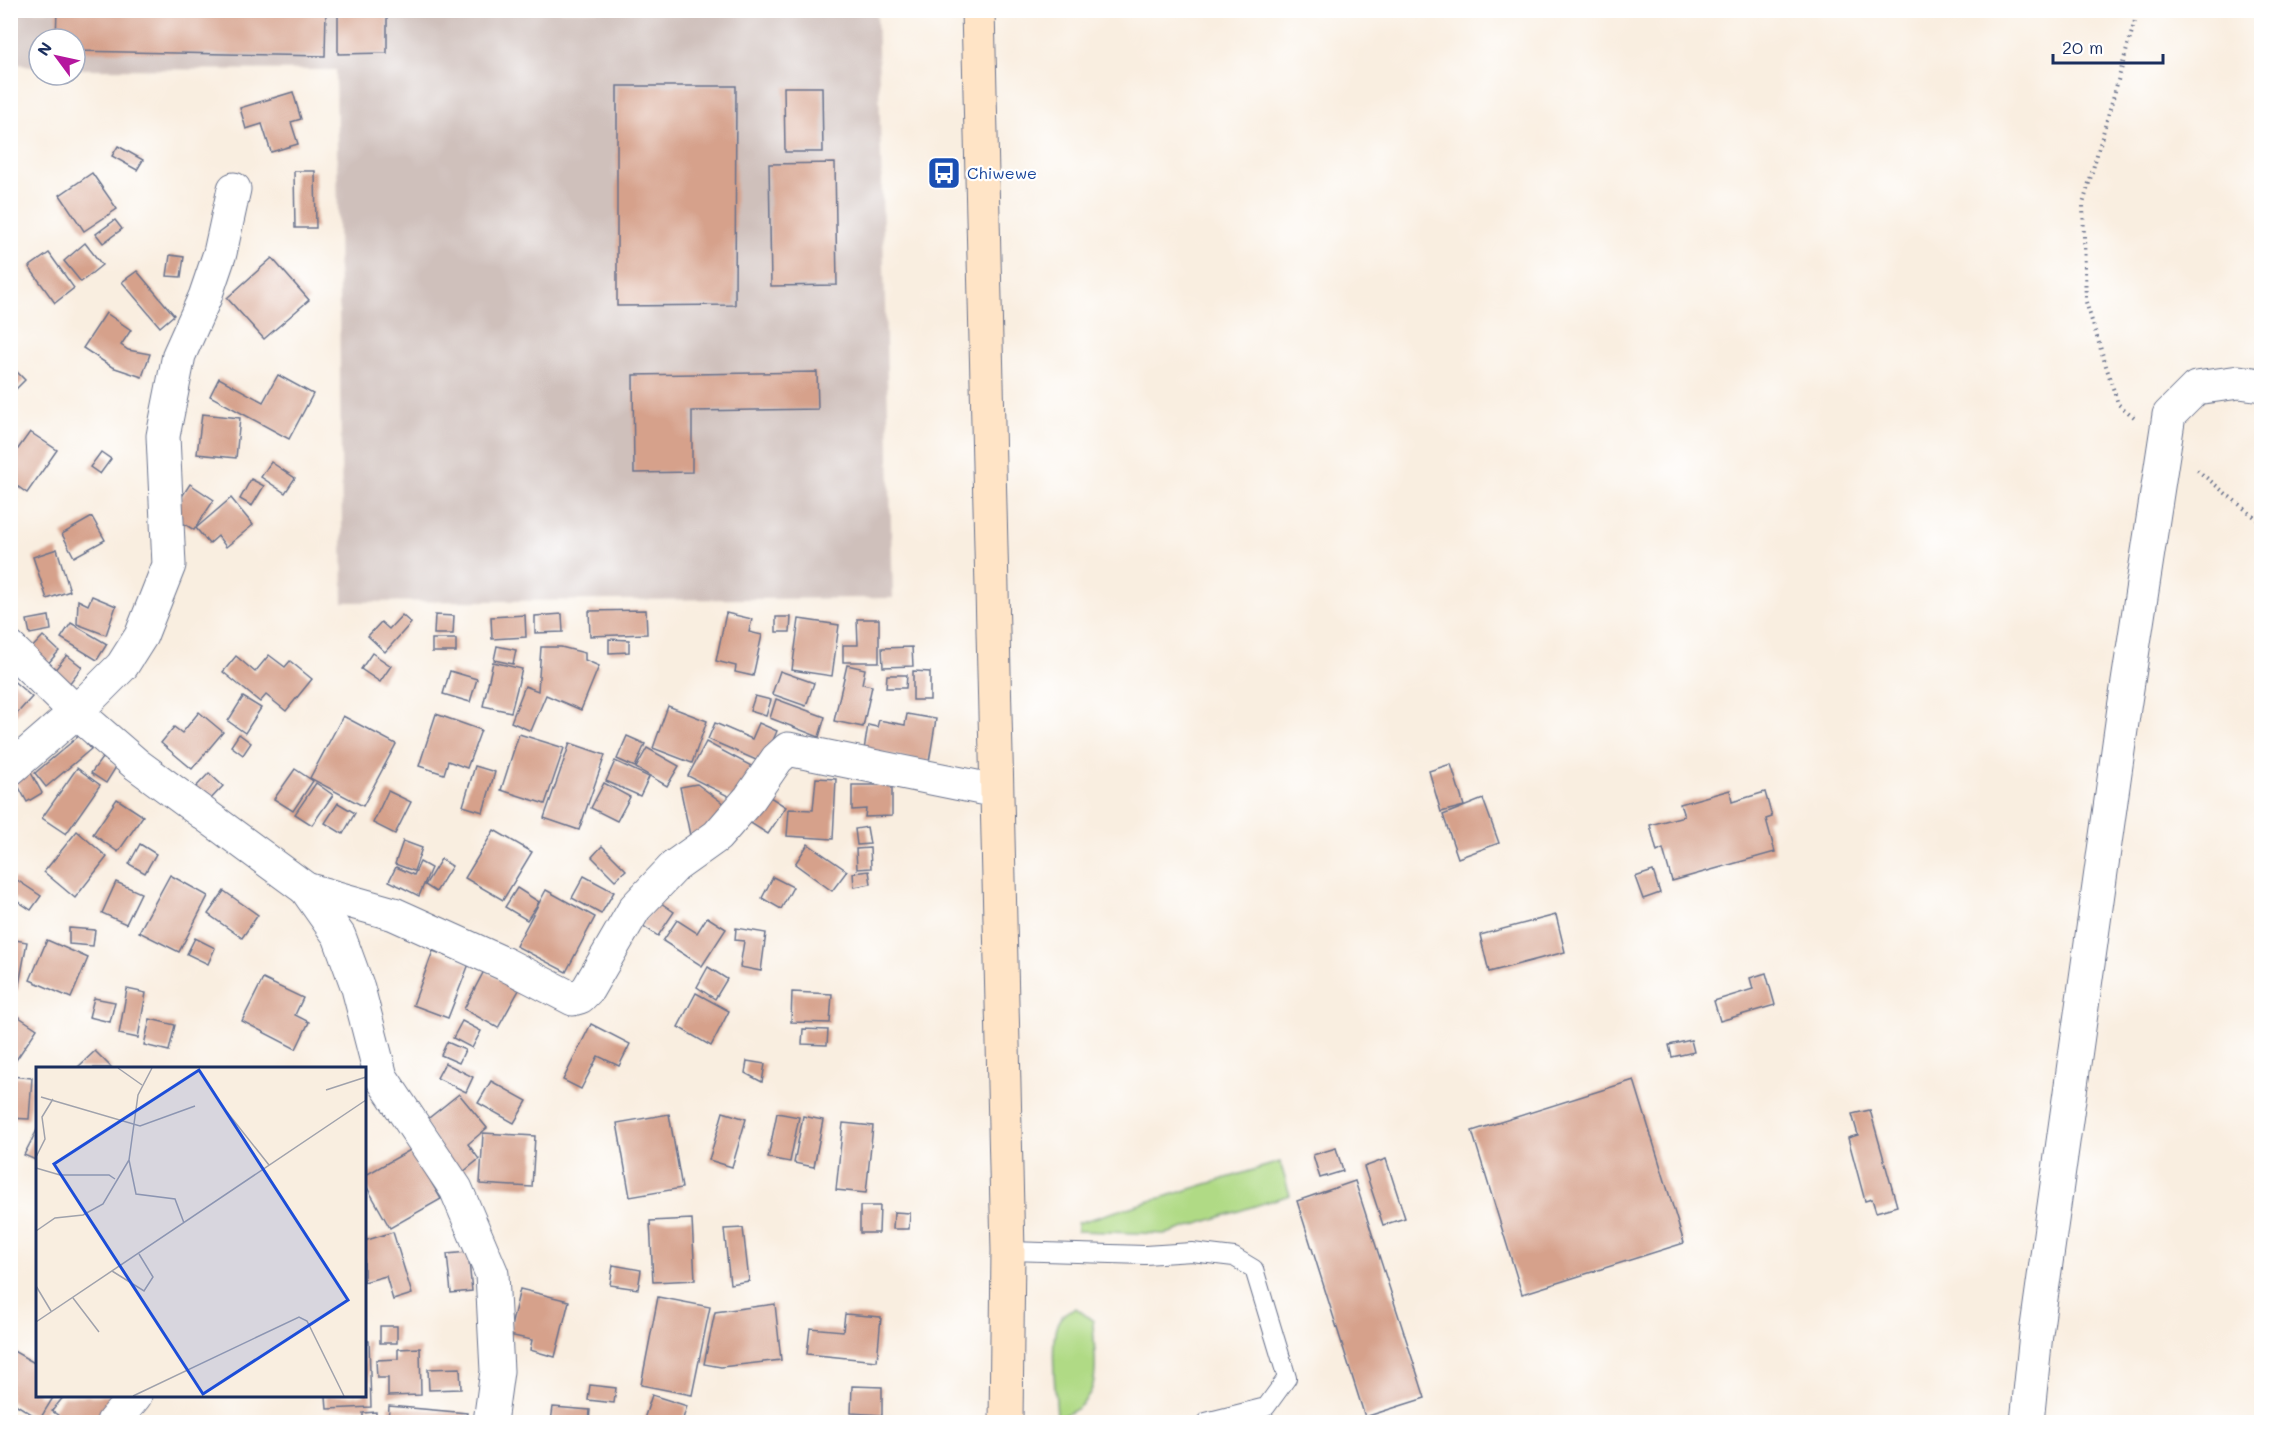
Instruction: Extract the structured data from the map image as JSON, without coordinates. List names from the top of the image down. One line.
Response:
{"places":{"bus stop":["Chiwewe"]},"scale_bar":"20 m","north":"top left"}
